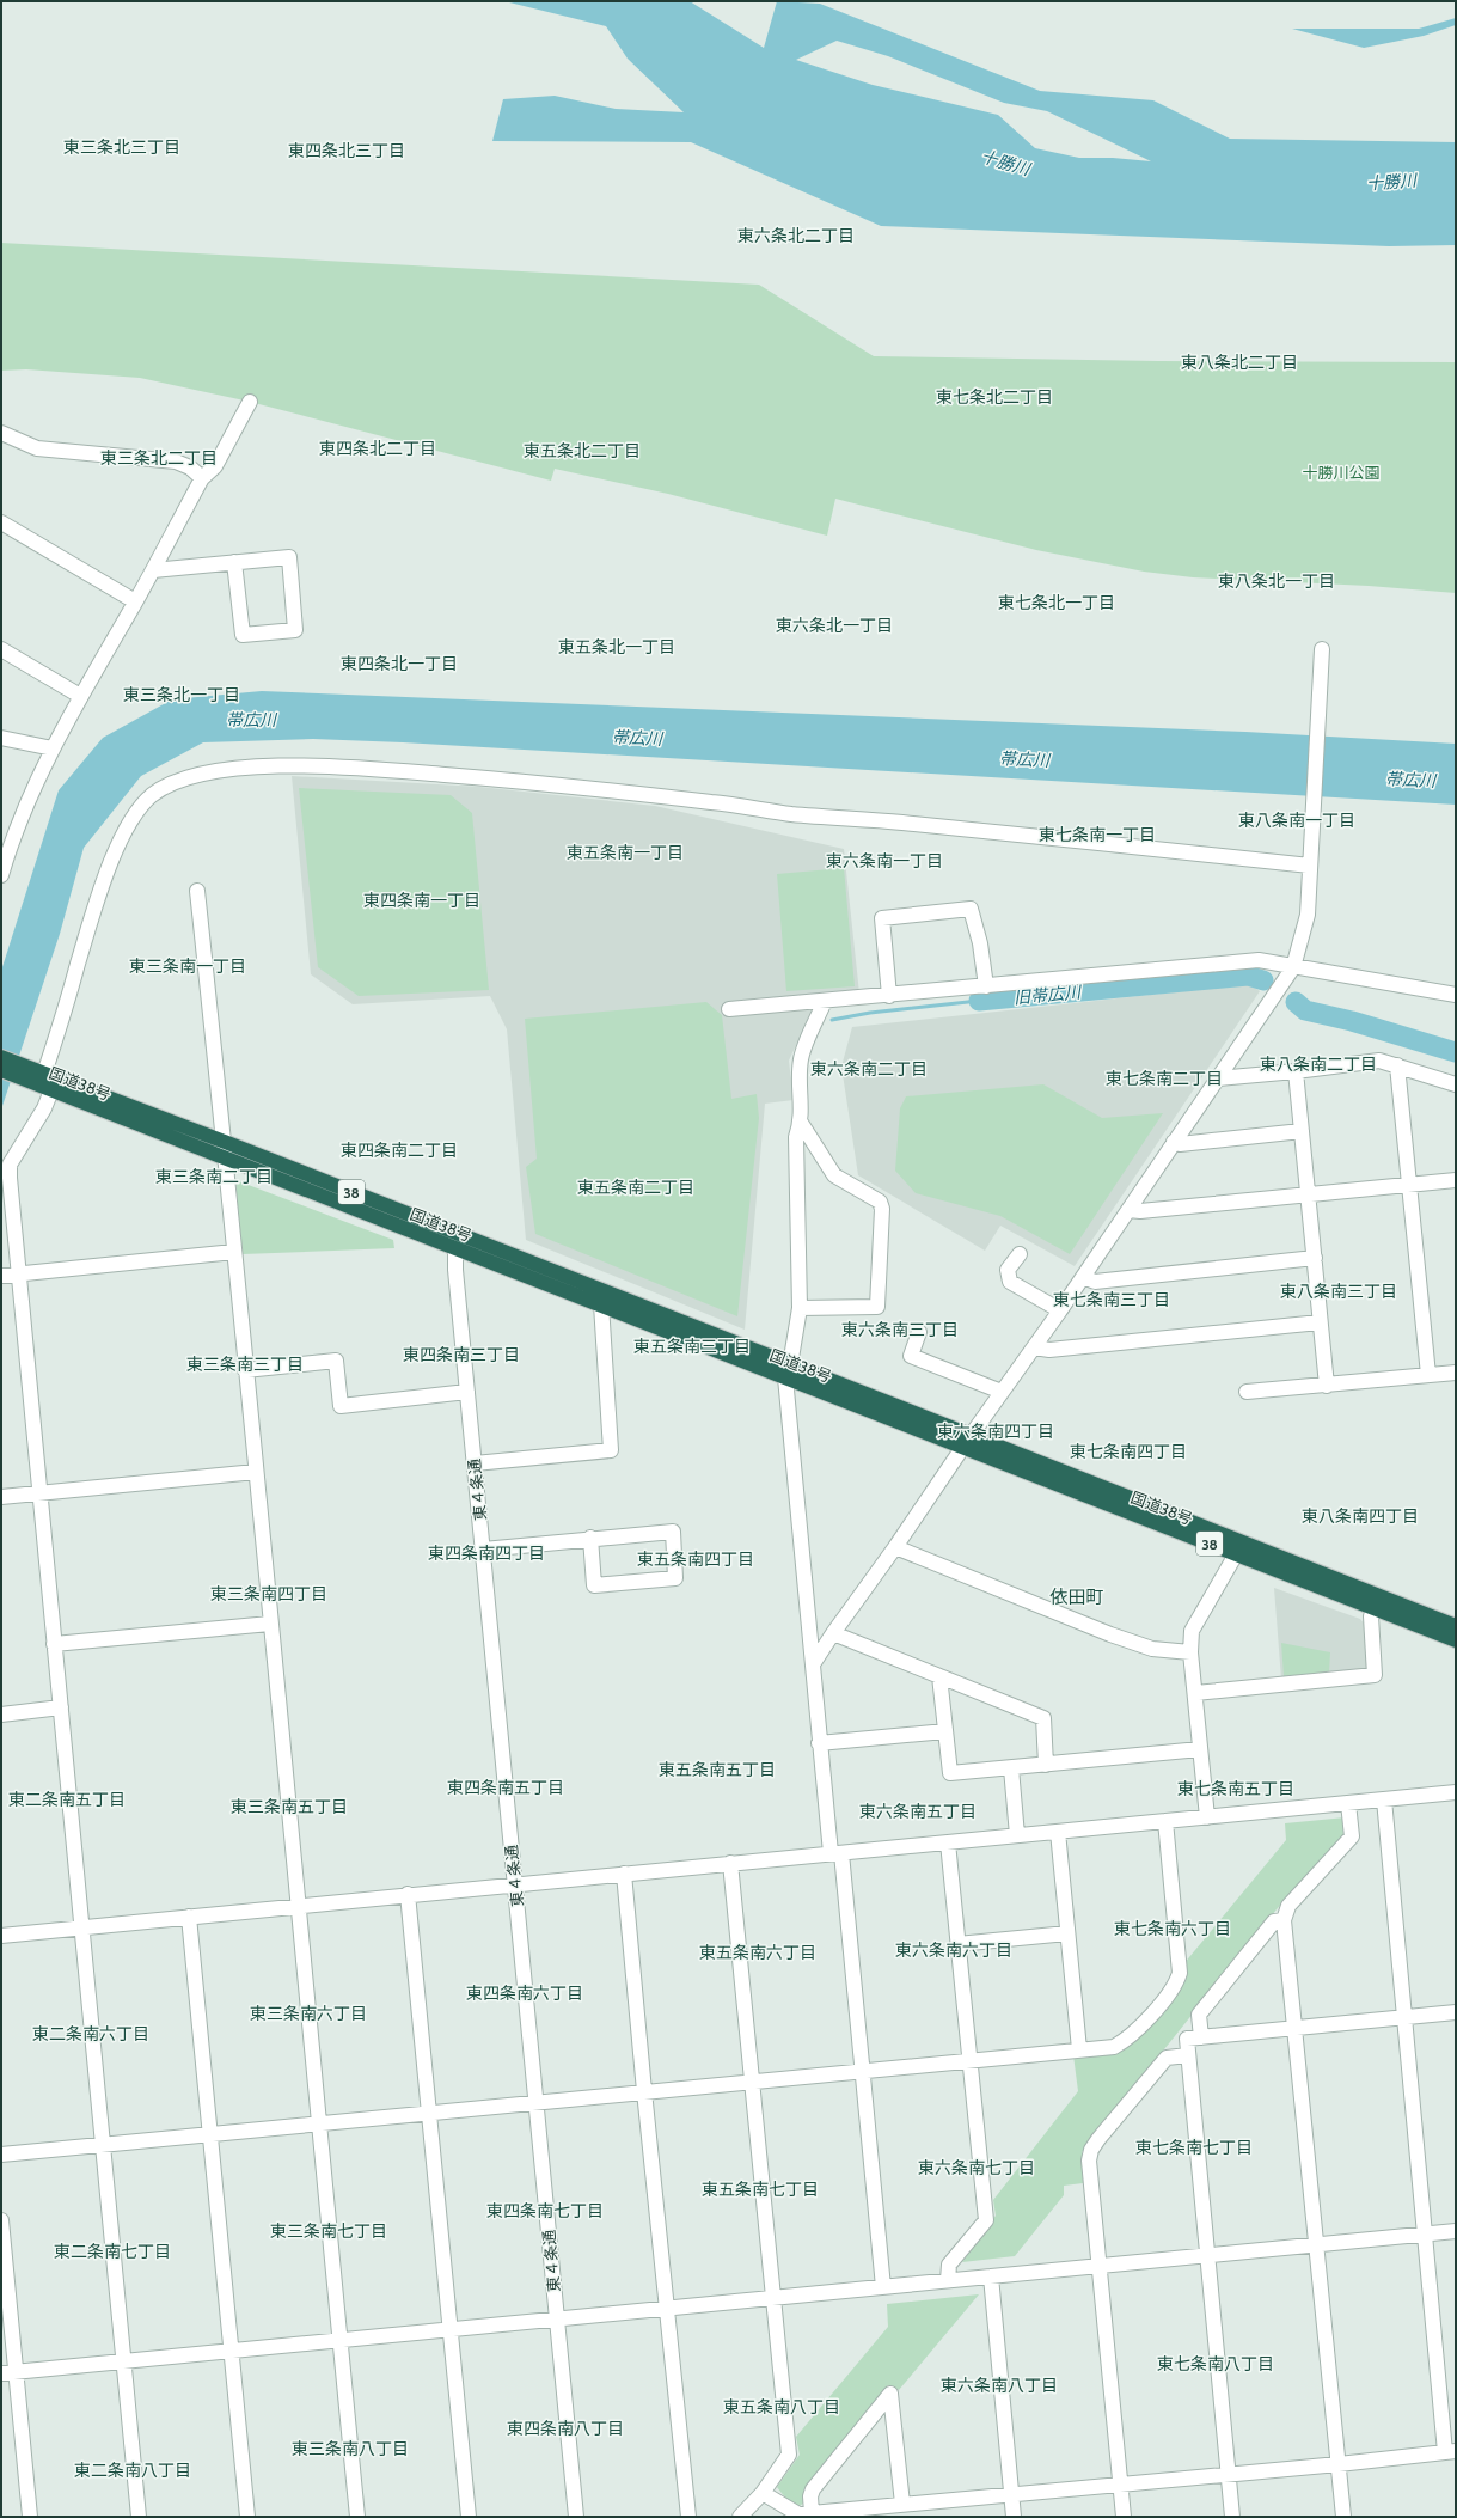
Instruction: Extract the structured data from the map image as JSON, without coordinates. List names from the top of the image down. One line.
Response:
{"streets":{"highway":["国道38号","38"],"street":["東４条通"]},"crossings":[["国道38号","東４条通"]],"districts":["東三条北三丁目","東四条北三丁目","東六条北二丁目","東八条北二丁目","東七条北二丁目","東四条北二丁目","東五条北二丁目","東三条北二丁目","東八条北一丁目","東七条北一丁目","東六条北一丁目","東五条北一丁目","東四条北一丁目","東三条北一丁目","東八条南一丁目","東七条南一丁目","東五条南一丁目","東六条南一丁目","東四条南一丁目","東三条南一丁目","東八条南二丁目","東六条南二丁目","東七条南二丁目","東四条南二丁目","東三条南二丁目","東五条南二丁目","東八条南三丁目","東七条南三丁目","東六条南三丁目","東五条南三丁目","東四条南三丁目","東三条南三丁目","東六条南四丁目","東七条南四丁目","東八条南四丁目","東四条南四丁目","東五条南四丁目","東三条南四丁目","依田町","東五条南五丁目","東四条南五丁目","東七条南五丁目","東二条南五丁目","東三条南五丁目","東六条南五丁目","東七条南六丁目","東六条南六丁目","東五条南六丁目","東四条南六丁目","東三条南六丁目","東二条南六丁目","東七条南七丁目","東六条南七丁目","東五条南七丁目","東四条南七丁目","東三条南七丁目","東二条南七丁目","東七条南八丁目","東六条南八丁目","東五条南八丁目","東四条南八丁目","東三条南八丁目","東二条南八丁目"],"water":["十勝川","帯広川","旧帯広川"],"parks":["十勝川公園"]}
